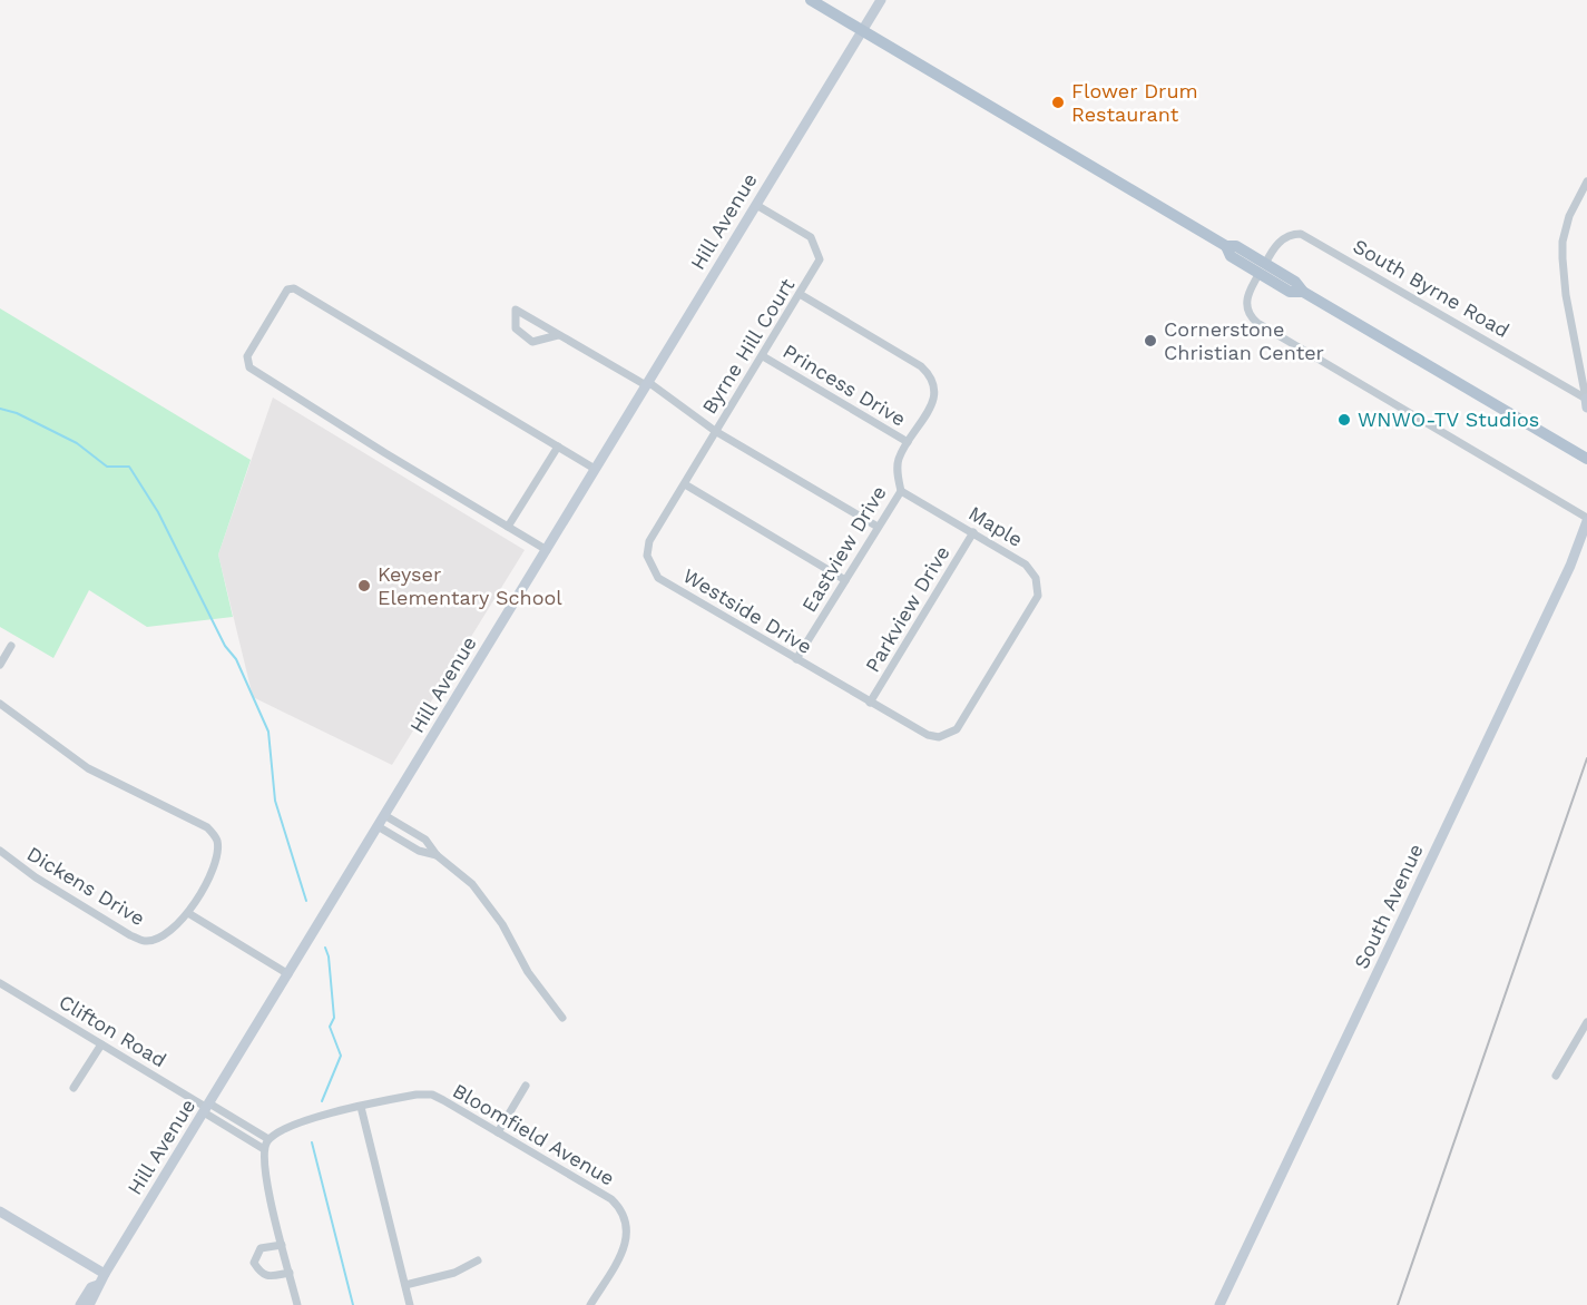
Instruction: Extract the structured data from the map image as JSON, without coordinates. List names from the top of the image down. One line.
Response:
{"streets":{"main road":["Hill Avenue","South Avenue"],"street":["South Byrne Road","Byrne Hill Court","Princess Drive","Maple","Eastview Drive","Parkview Drive","Westside Drive","Dickens Drive","Clifton Road","Bloomfield Avenue"]},"crossings":[["Hill Avenue","Byrne Hill Court"],["Hill Avenue","Clifton Road"],["South Byrne Road","South Avenue"],["Byrne Hill Court","Princess Drive"],["Byrne Hill Court","Eastview Drive"],["Byrne Hill Court","Westside Drive"],["Princess Drive","Eastview Drive"],["Maple","Eastview Drive"],["Maple","Parkview Drive"],["Maple","Westside Drive"],["Eastview Drive","Westside Drive"],["Parkview Drive","Westside Drive"]],"places":["Flower Drum Restaurant","Cornerstone Christian Center","WNWO-TV Studios","Keyser Elementary School"]}
